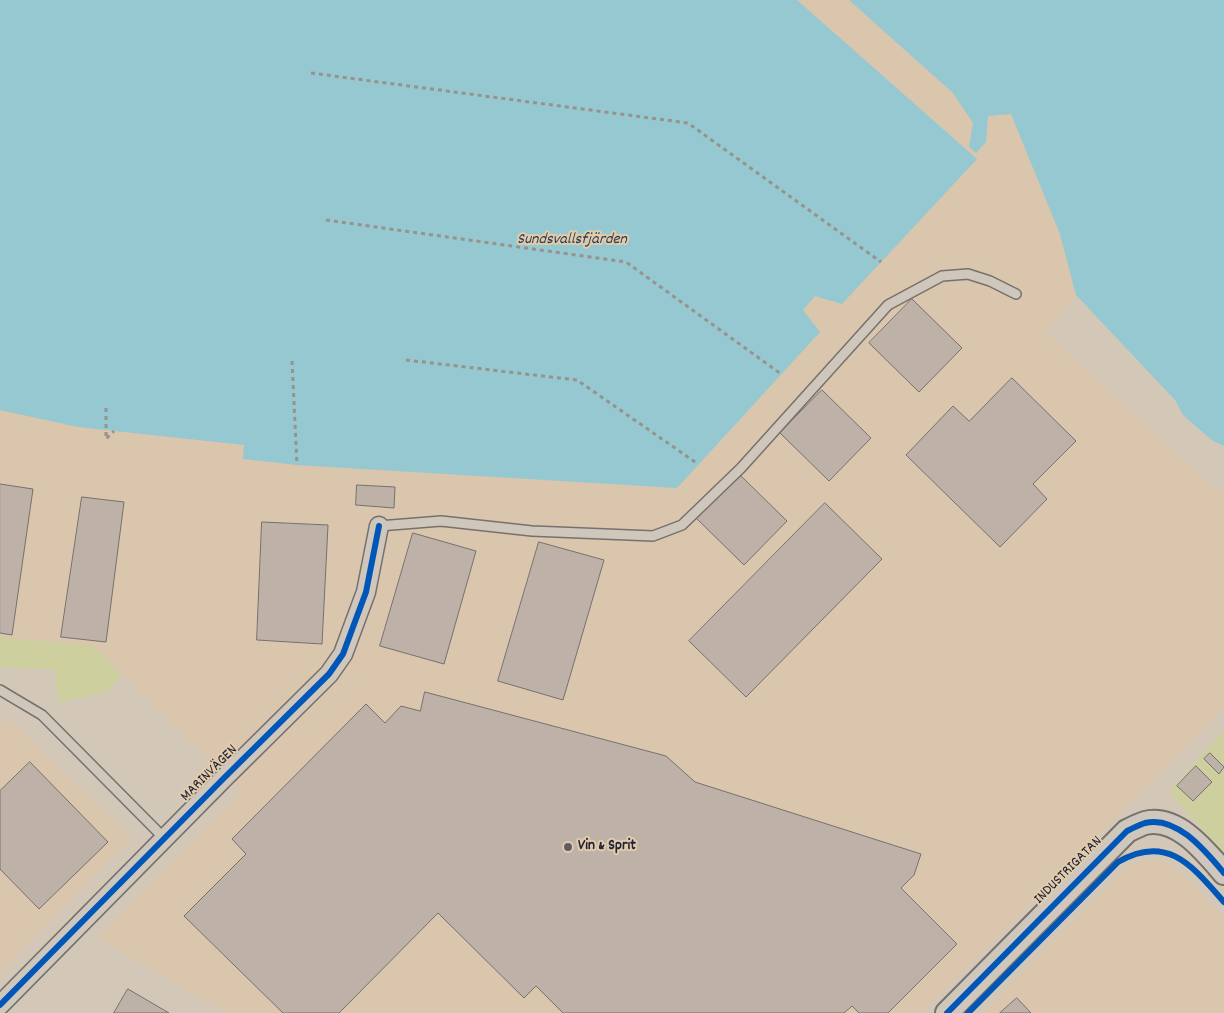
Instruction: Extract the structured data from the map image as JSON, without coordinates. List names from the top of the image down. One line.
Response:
{"streets":{"street":["MARINVÄGEN","INDUSTRIGATAN"]},"water":["Sundsvallsfjärden"],"places":["Vin & Sprit"]}
